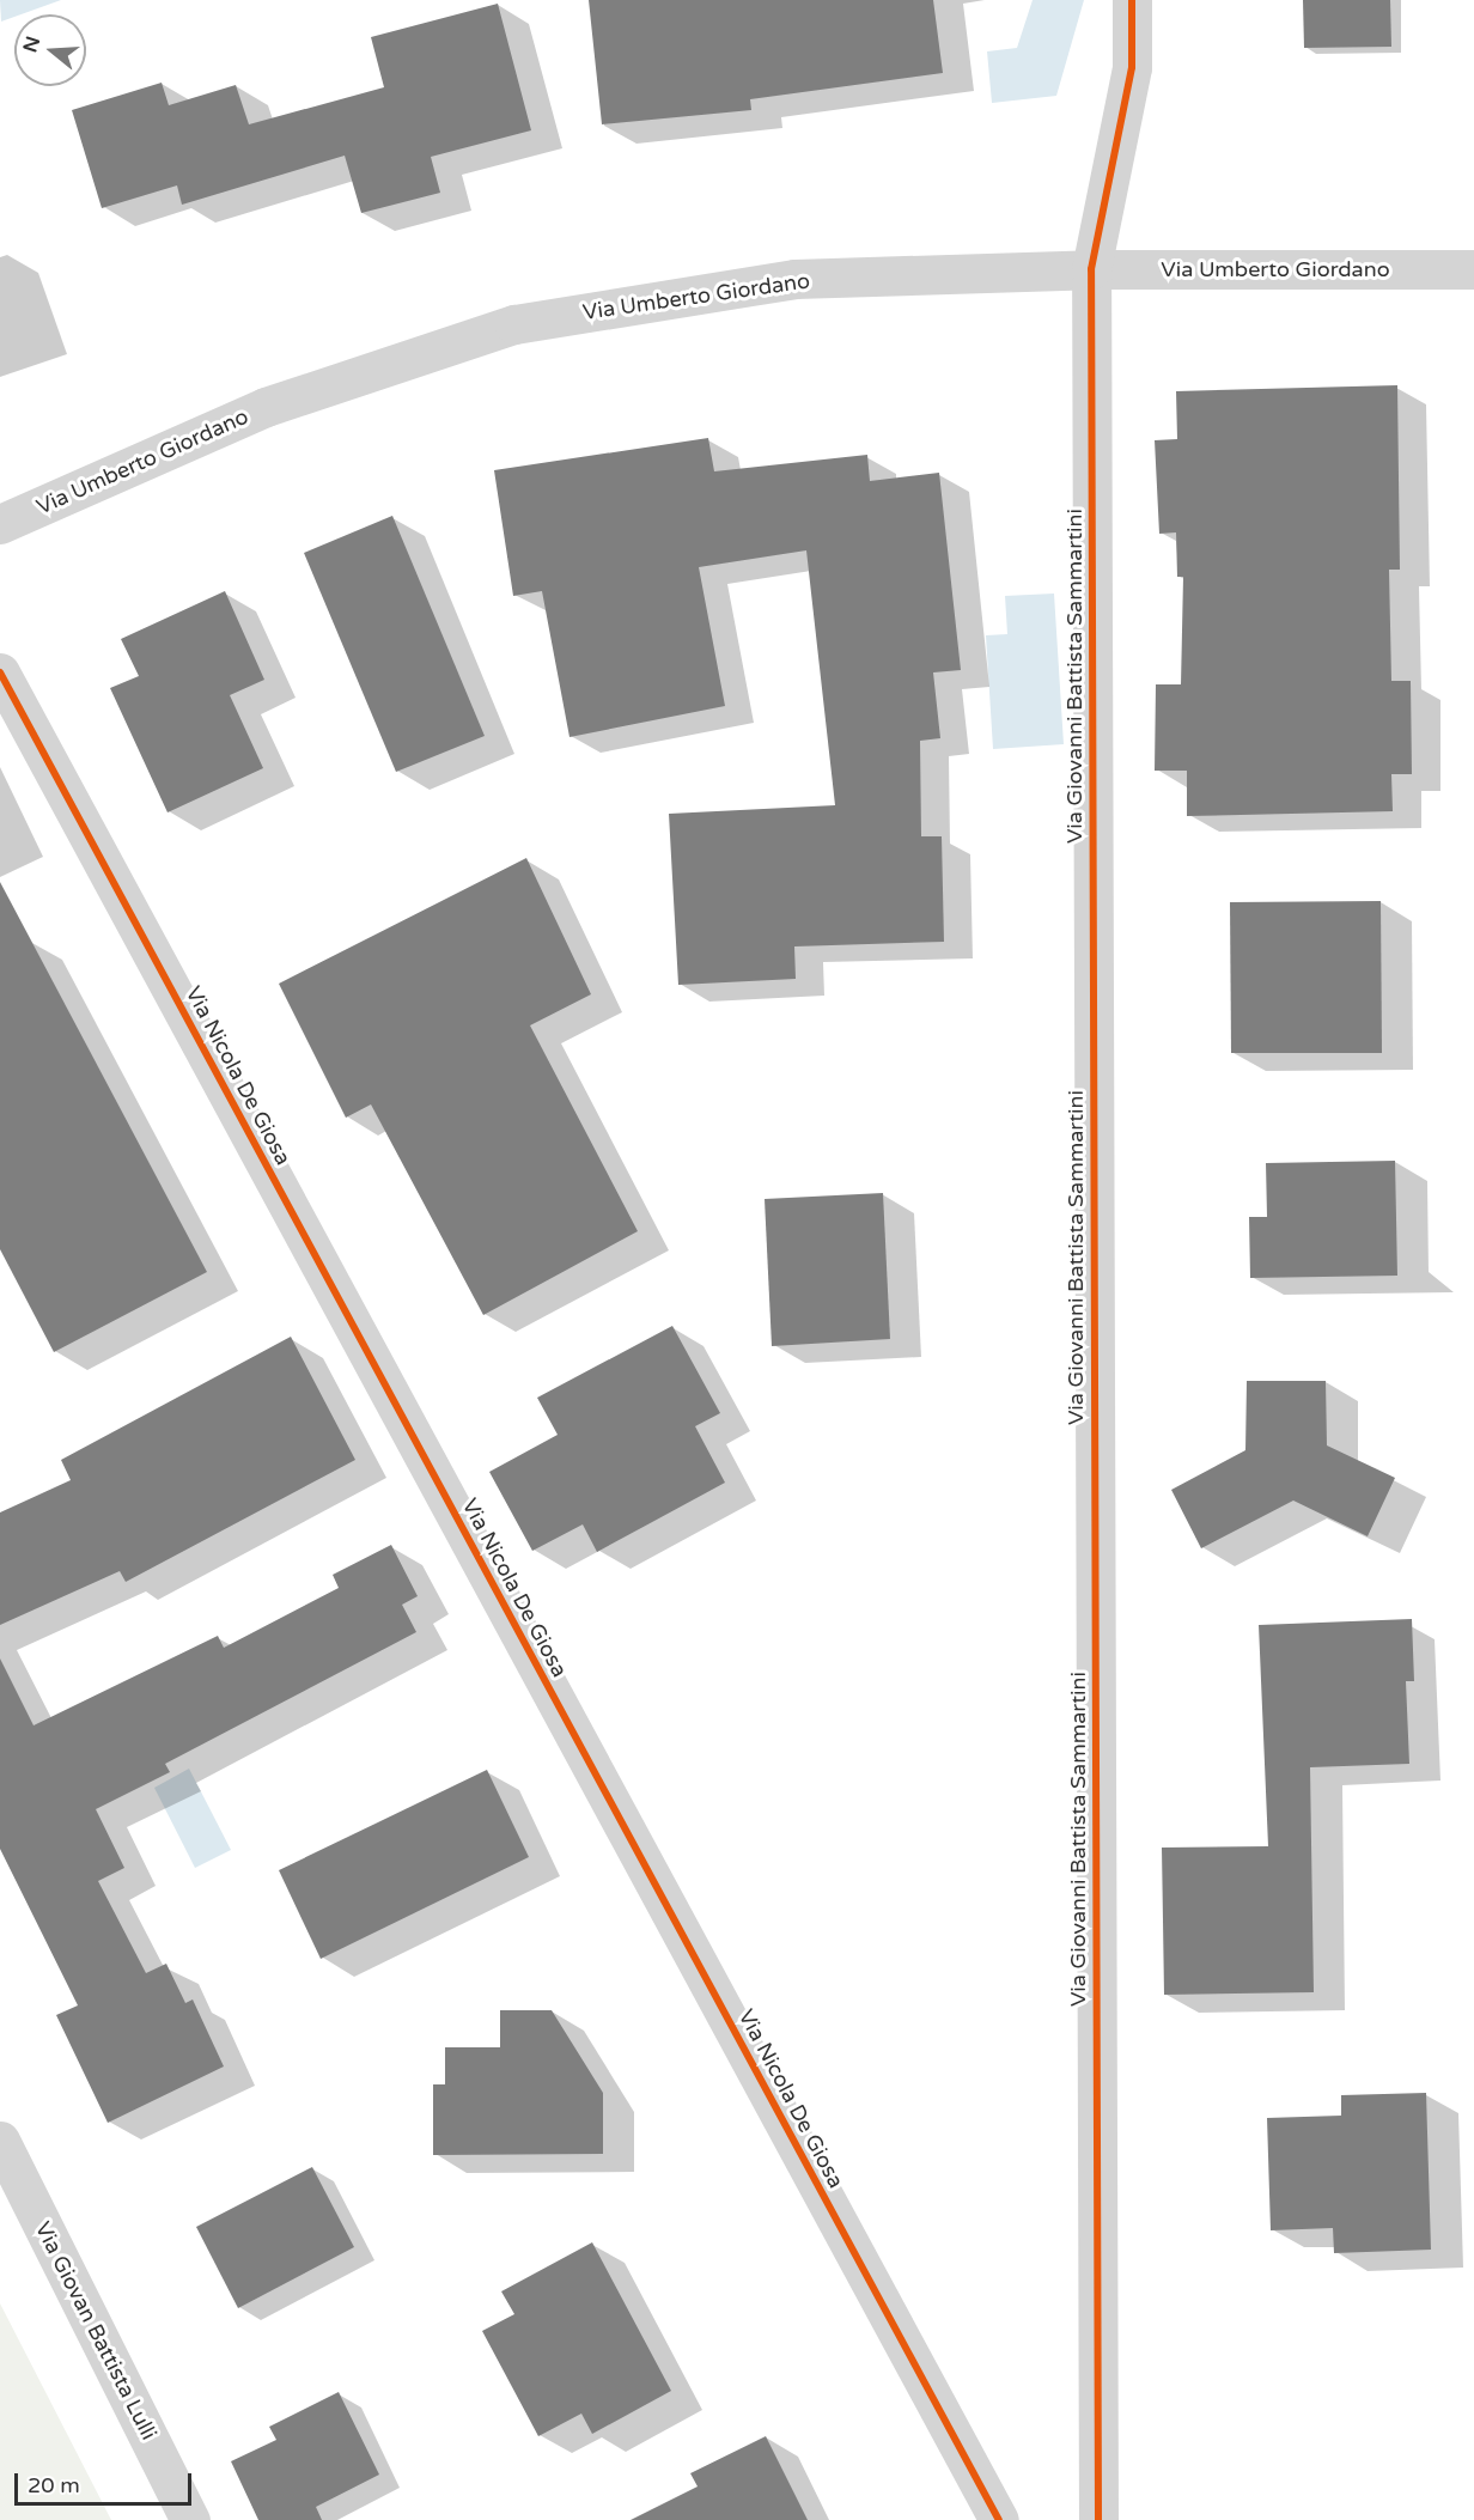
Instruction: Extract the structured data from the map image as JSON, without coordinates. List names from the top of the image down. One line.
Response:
{"streets":{"street":["Via Umberto Giordano","Via Giovanni Battista Sammartini","Via Nicola De Giosa","Via Giovan Battista Lulli"]},"crossings":[["Via Umberto Giordano","Via Giovanni Battista Sammartini"]],"scale_bar":"20 m","north":"left"}
